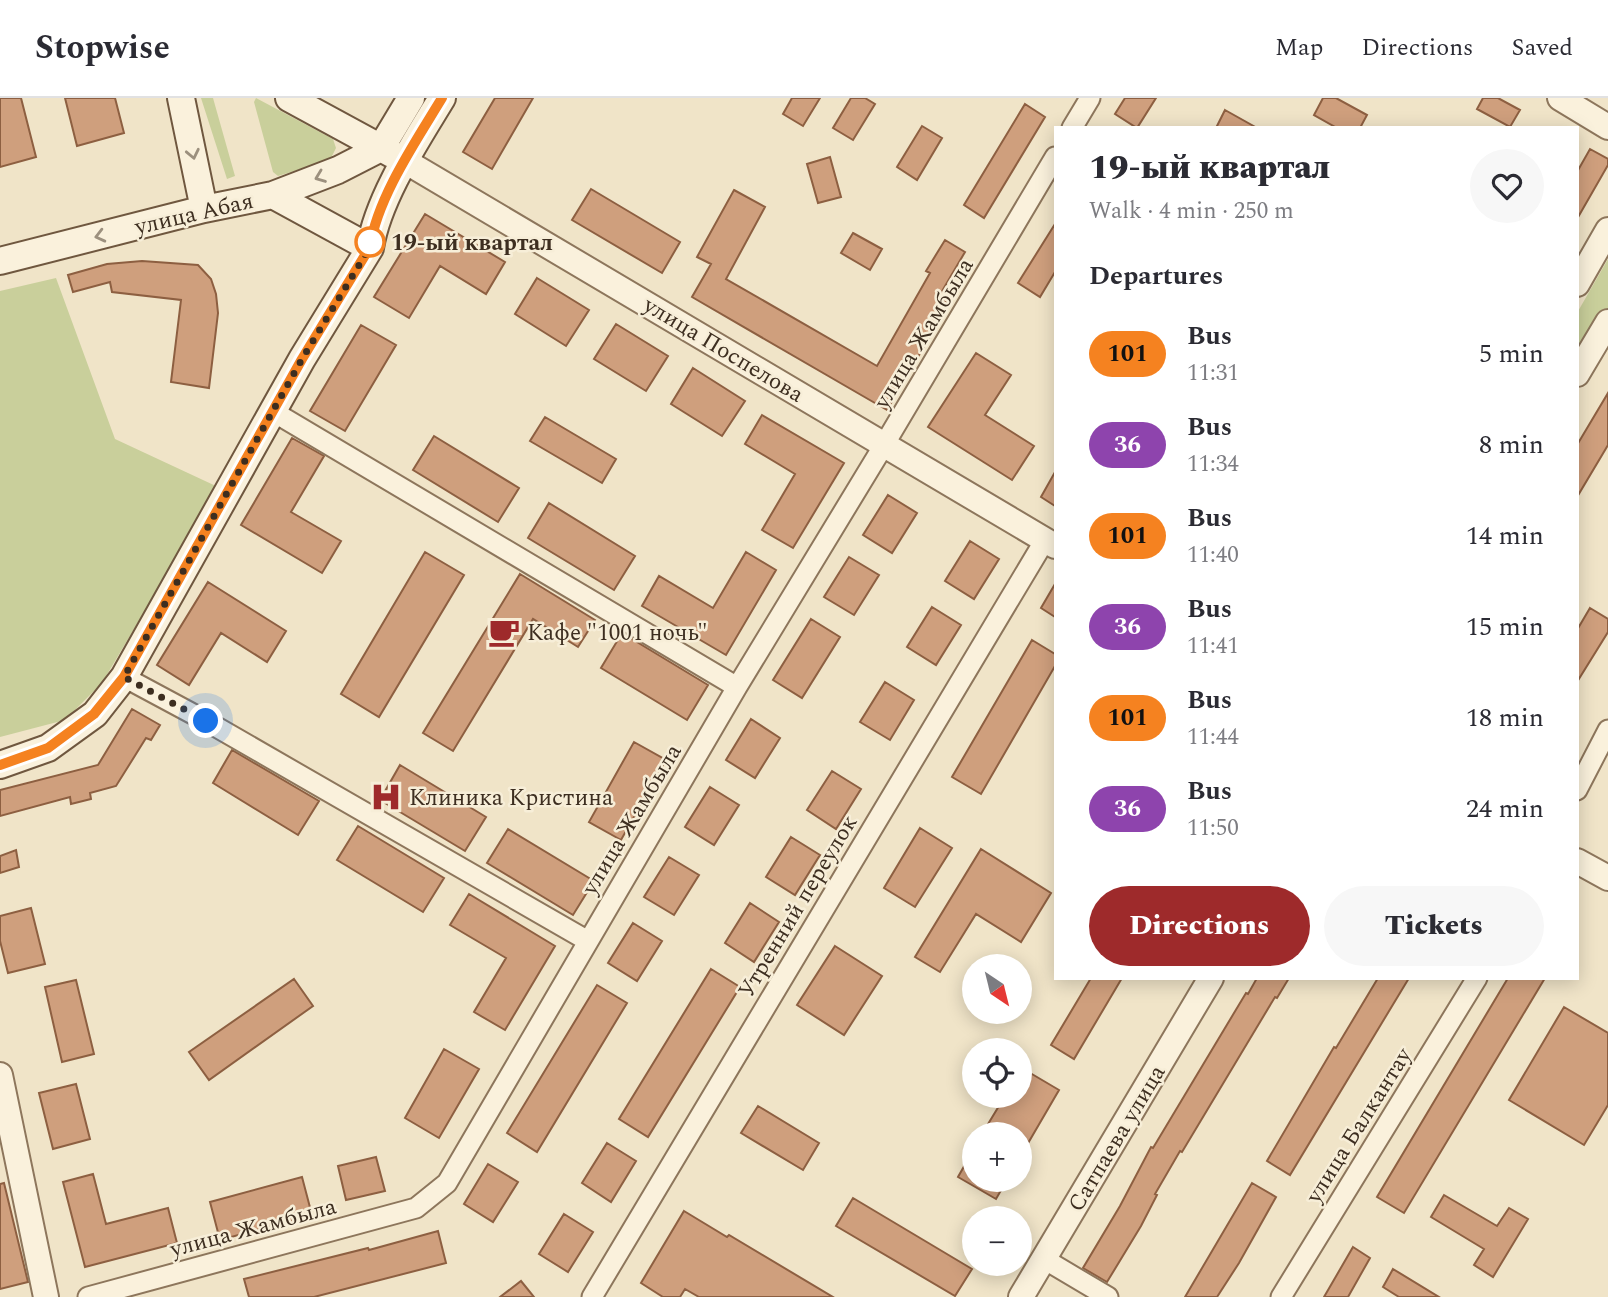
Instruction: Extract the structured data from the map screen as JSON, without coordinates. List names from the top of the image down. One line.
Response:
{"streets":{"main road":["улица Абая"],"street":["улица Жамбыла","улица Поспелова","Утренний переулок","улица Балкантау","Сатпаева улица"]},"crossings":[["улица Абая","улица Поспелова"],["улица Жамбыла","улица Поспелова"],["улица Поспелова","Утренний переулок"]],"one_way":["улица Абая"],"places":{"other":["19-ый квартал"],"cafe":["Кафе \"1001 ночь\""],"hospital":["Клиника Кристина"]},"lines":["bus line 101"],"north":"bottom right","page":{"header":"Stopwise","nav":["Map","Directions","Saved"],"heading":[["19-ый квартал","Walk · 4 min · 250 m"],"Departures"],"list":[{"mark":"101","name":"Bus","note":"11:31","value":"5 min"},{"mark":"36","name":"Bus","note":"11:34","value":"8 min"},{"mark":"101","name":"Bus","note":"11:40","value":"14 min"},{"mark":"36","name":"Bus","note":"11:41","value":"15 min"},{"mark":"101","name":"Bus","note":"11:44","value":"18 min"},{"mark":"36","name":"Bus","note":"11:50","value":"24 min"}],"buttons":["Directions","Tickets"],"map_buttons":["+","−"]}}
